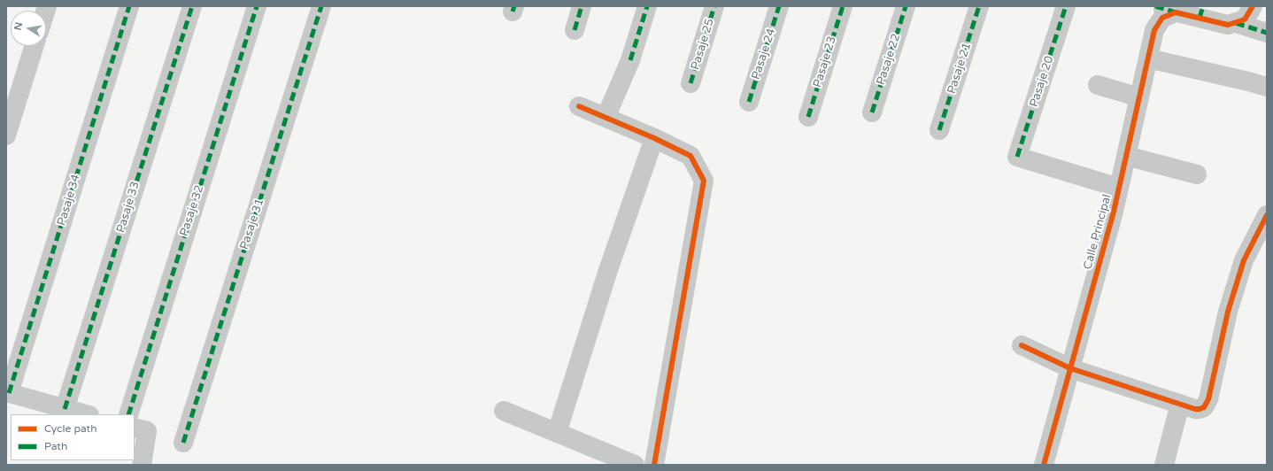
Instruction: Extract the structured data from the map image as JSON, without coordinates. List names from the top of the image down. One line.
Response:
{"streets":{"street":["Pasaje 25","Pasaje 24","Pasaje 22","Pasaje 23","Pasaje 21","Pasaje 20","Pasaje 34","Pasaje 33","Pasaje 32","Pasaje 31","Calle Principal"]},"crossings":[["Pasaje 20","Calle Principal"]],"legend":["Cycle path","Path"],"north":"left"}
